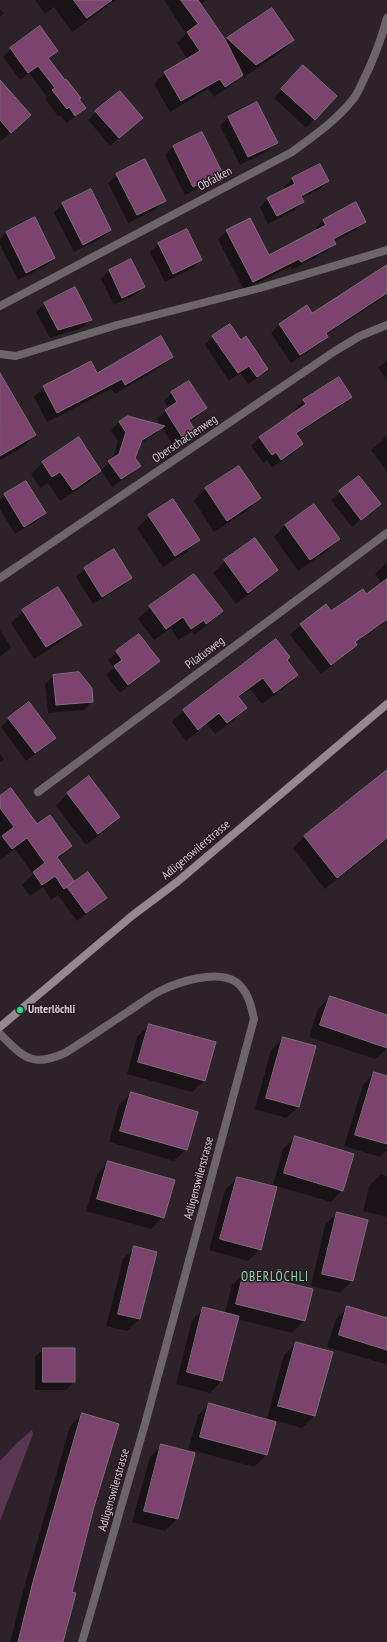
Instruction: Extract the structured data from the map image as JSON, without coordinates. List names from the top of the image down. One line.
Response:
{"streets":{"main road":["Adligenswilerstrasse"],"street":["Obfalken","Oberschachenweg","Pilatusweg"]},"districts":["OBERLÖCHLI"],"places":["Unterlöchli"]}
